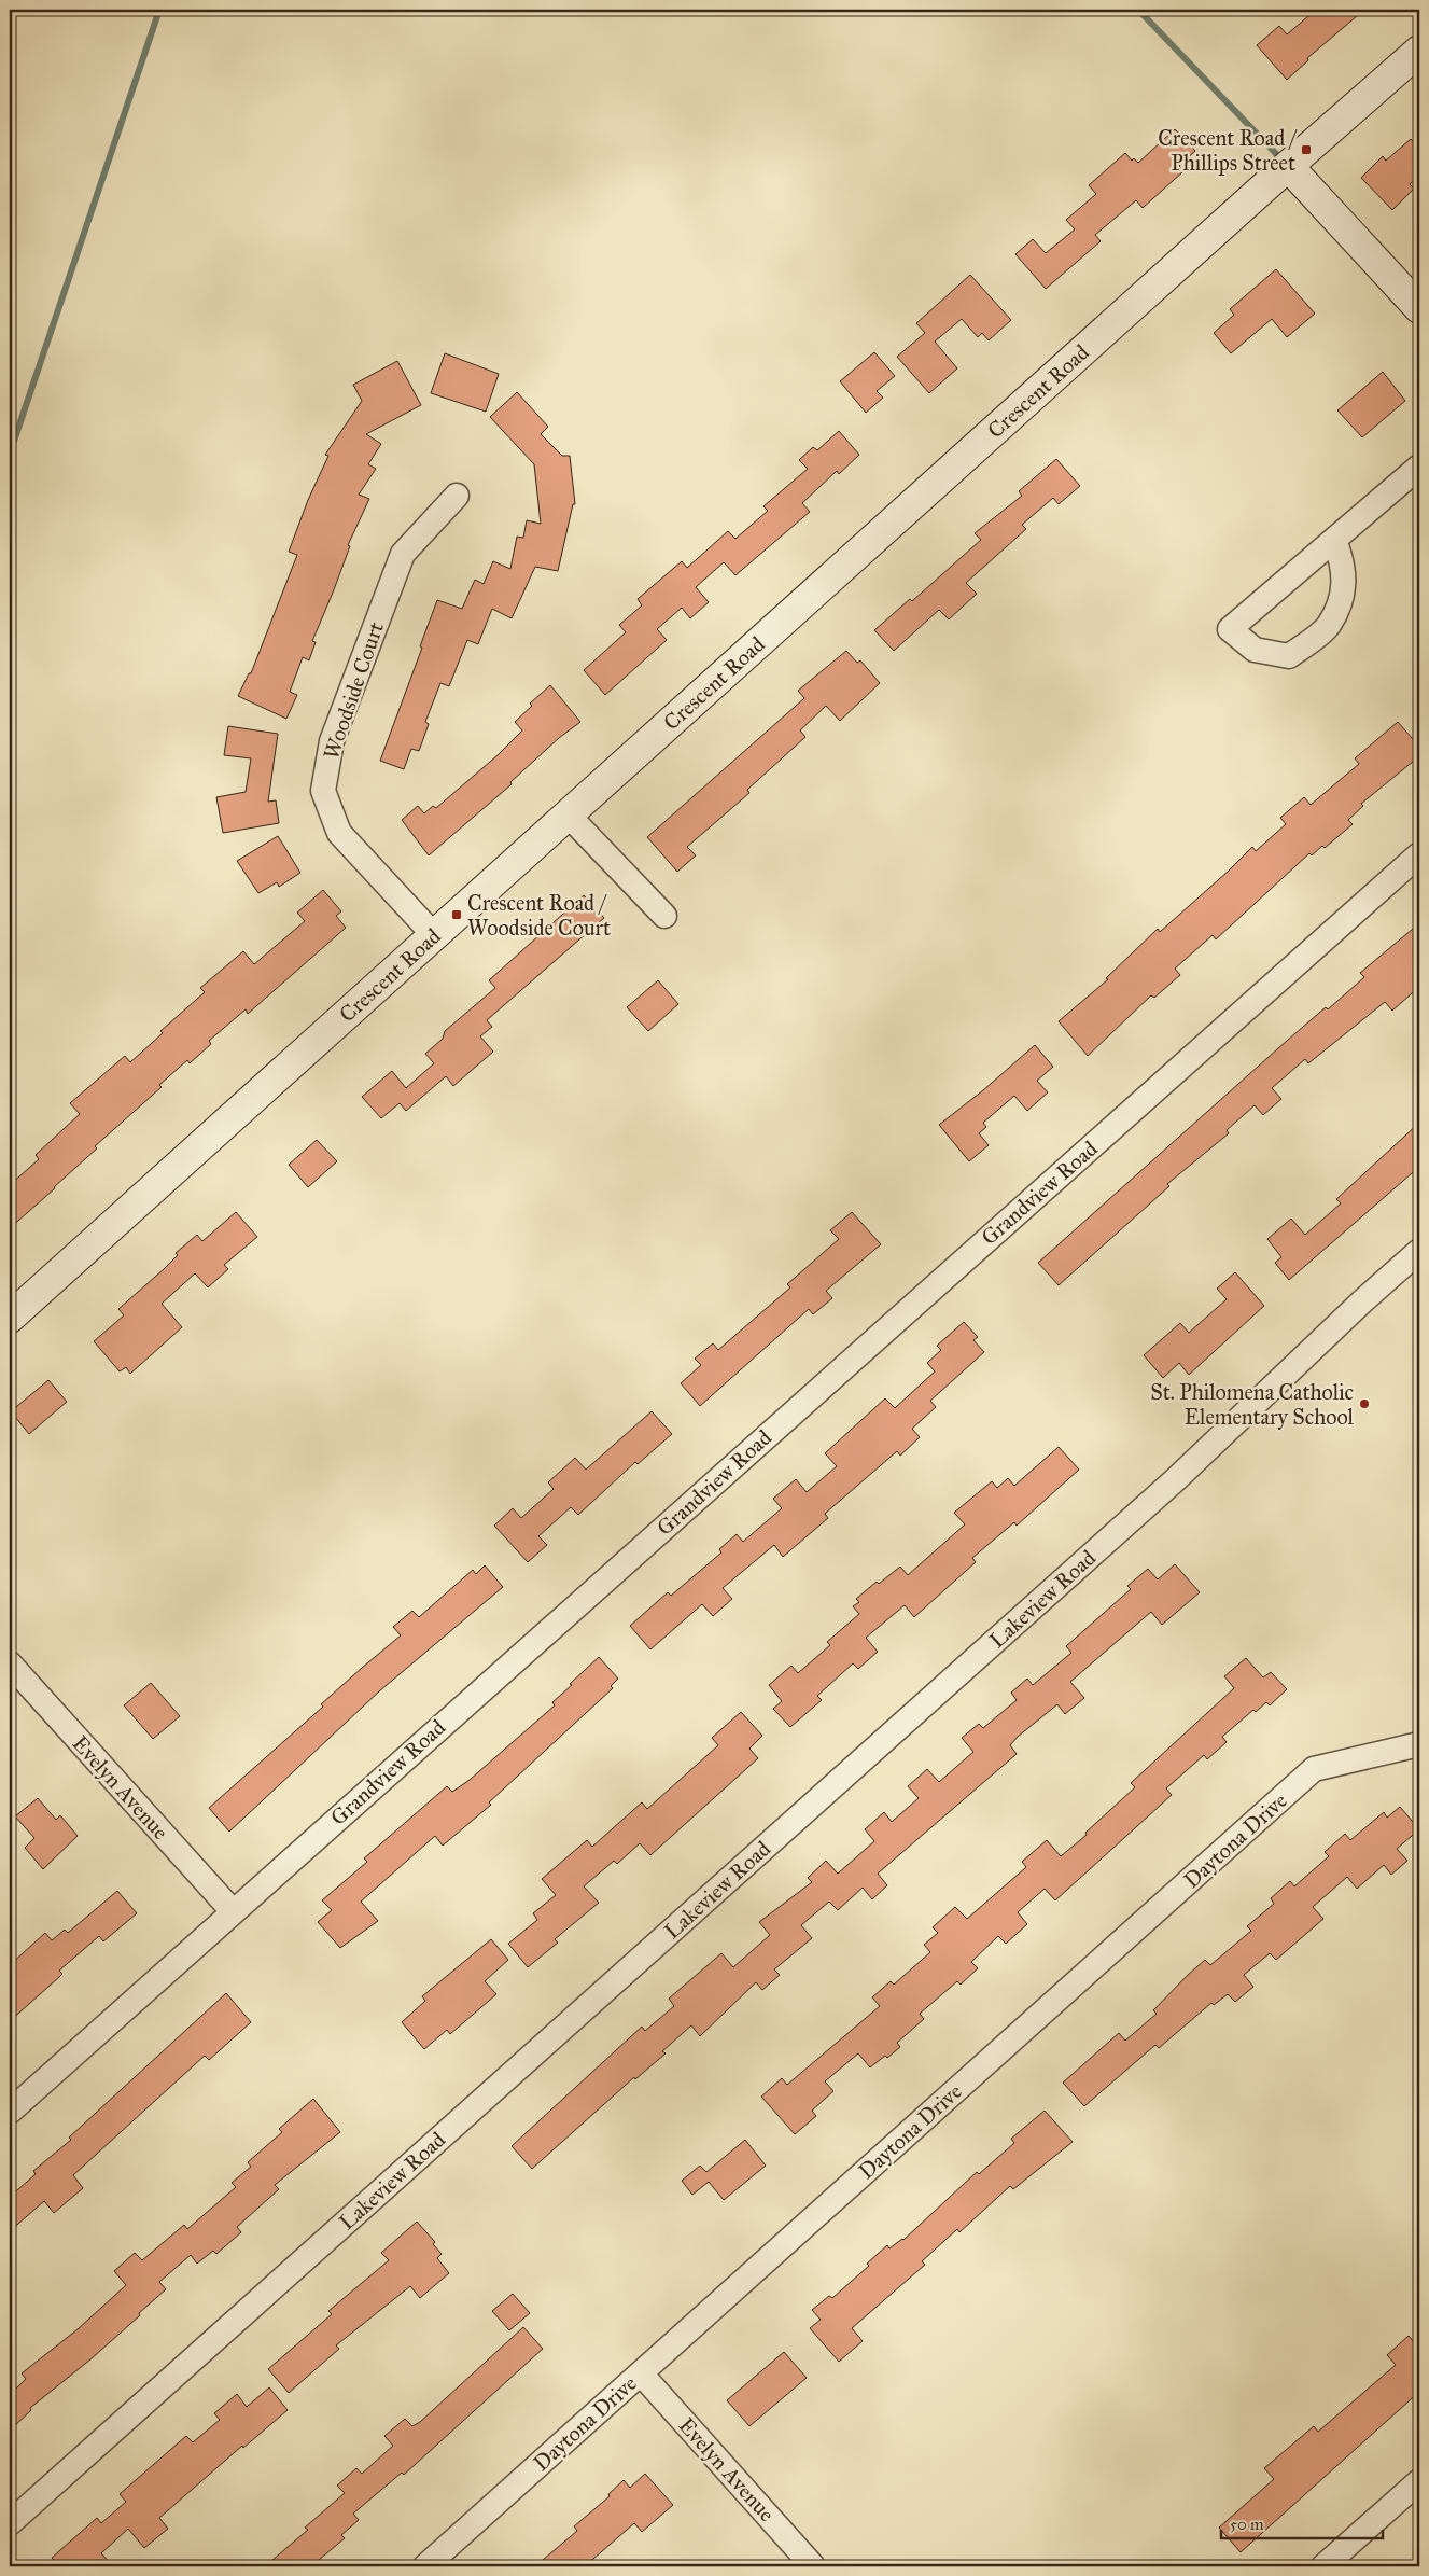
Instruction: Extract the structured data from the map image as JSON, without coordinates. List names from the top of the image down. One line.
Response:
{"streets":{"street":["Crescent Road","Woodside Court","Grandview Road","Lakeview Road","Evelyn Avenue","Daytona Drive"]},"crossings":[["Crescent Road","Woodside Court"],["Grandview Road","Evelyn Avenue"],["Evelyn Avenue","Daytona Drive"]],"places":{"transit":["Crescent Road / Phillips Street","Crescent Road / Woodside Court"],"other":["St. Philomena Catholic Elementary School"]},"scale_bar":"50 m"}
